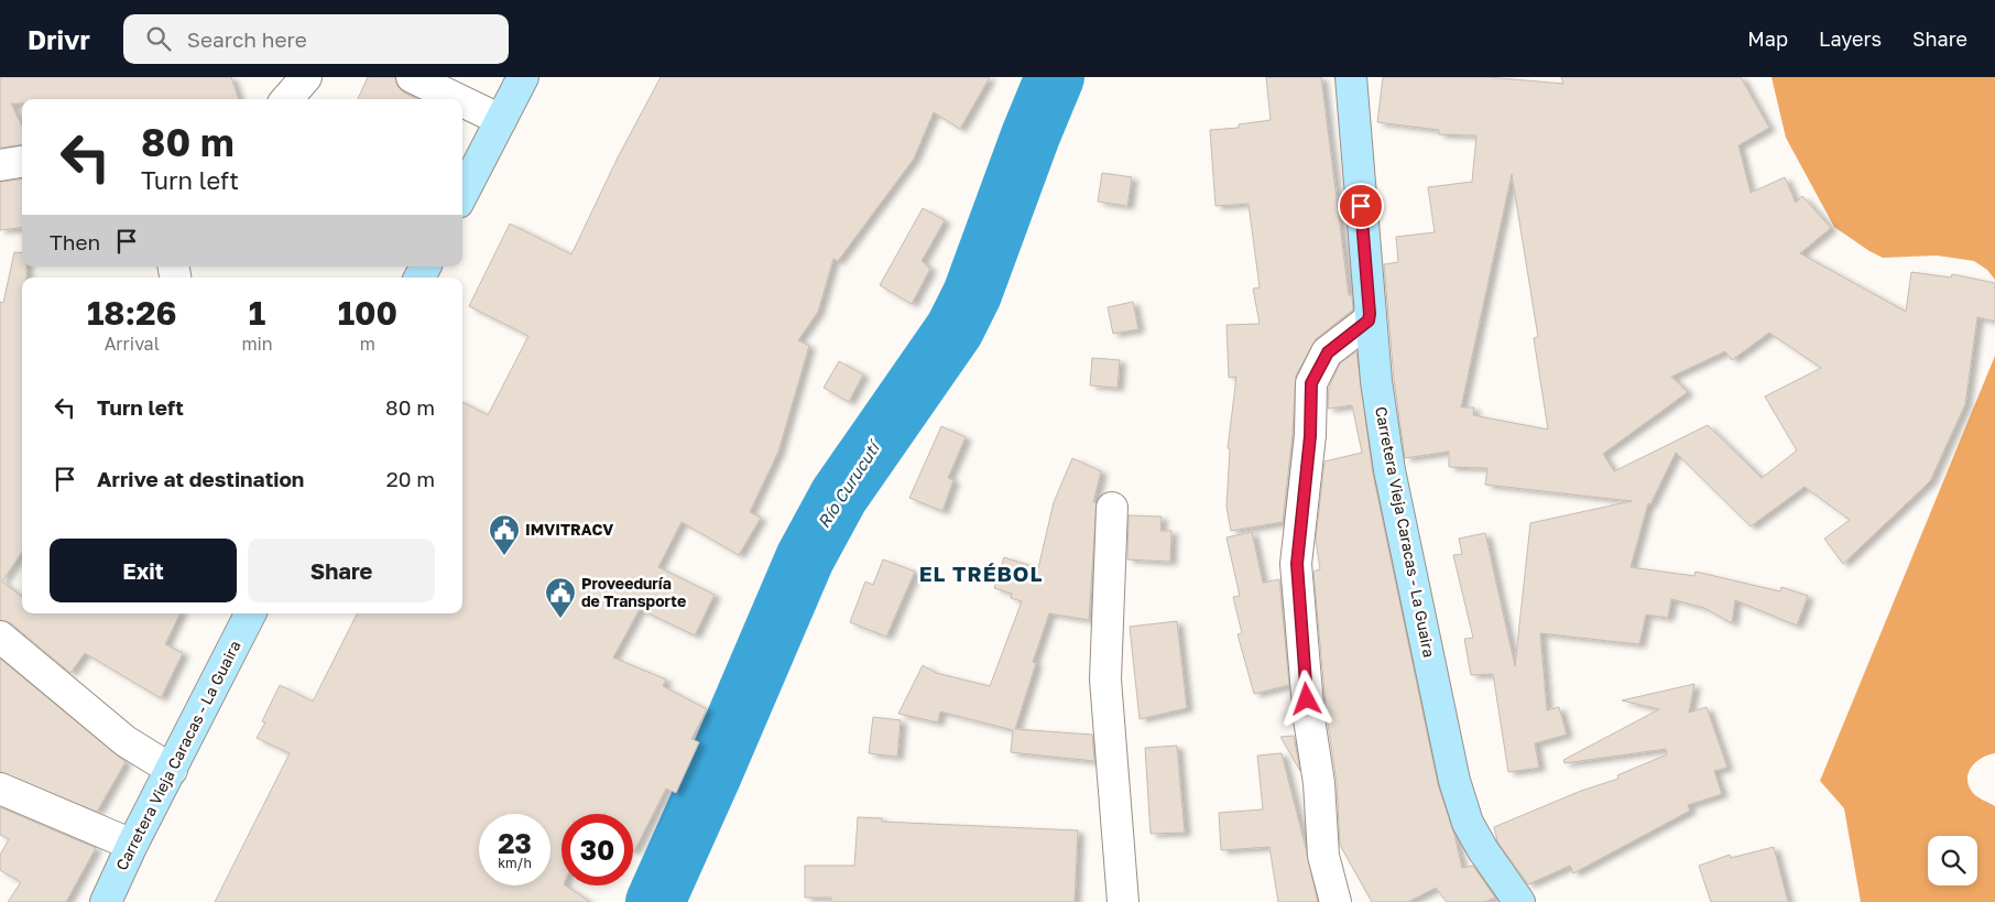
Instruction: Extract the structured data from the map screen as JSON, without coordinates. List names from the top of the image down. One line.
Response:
{"streets":{"main road":["Carretera Vieja Caracas - La Guaira"]},"districts":["EL TRÉBOL"],"water":["Río Curucutí"],"places":{"public building":["IMVITRACV","Proveeduría de Transporte"]},"page":{"header":"Drivr","search":"Search here","nav":["Map","Layers","Share"],"turn":["80 m","Turn left"],"then":"Then","eta":["18:26","Arrival","1","min","100","m"],"list":[{"name":"Turn left","value":"80 m"},{"name":"Arrive at destination","value":"20 m"}],"buttons":["Exit","Share"],"speed":"23 km/h","limit":"30"}}
